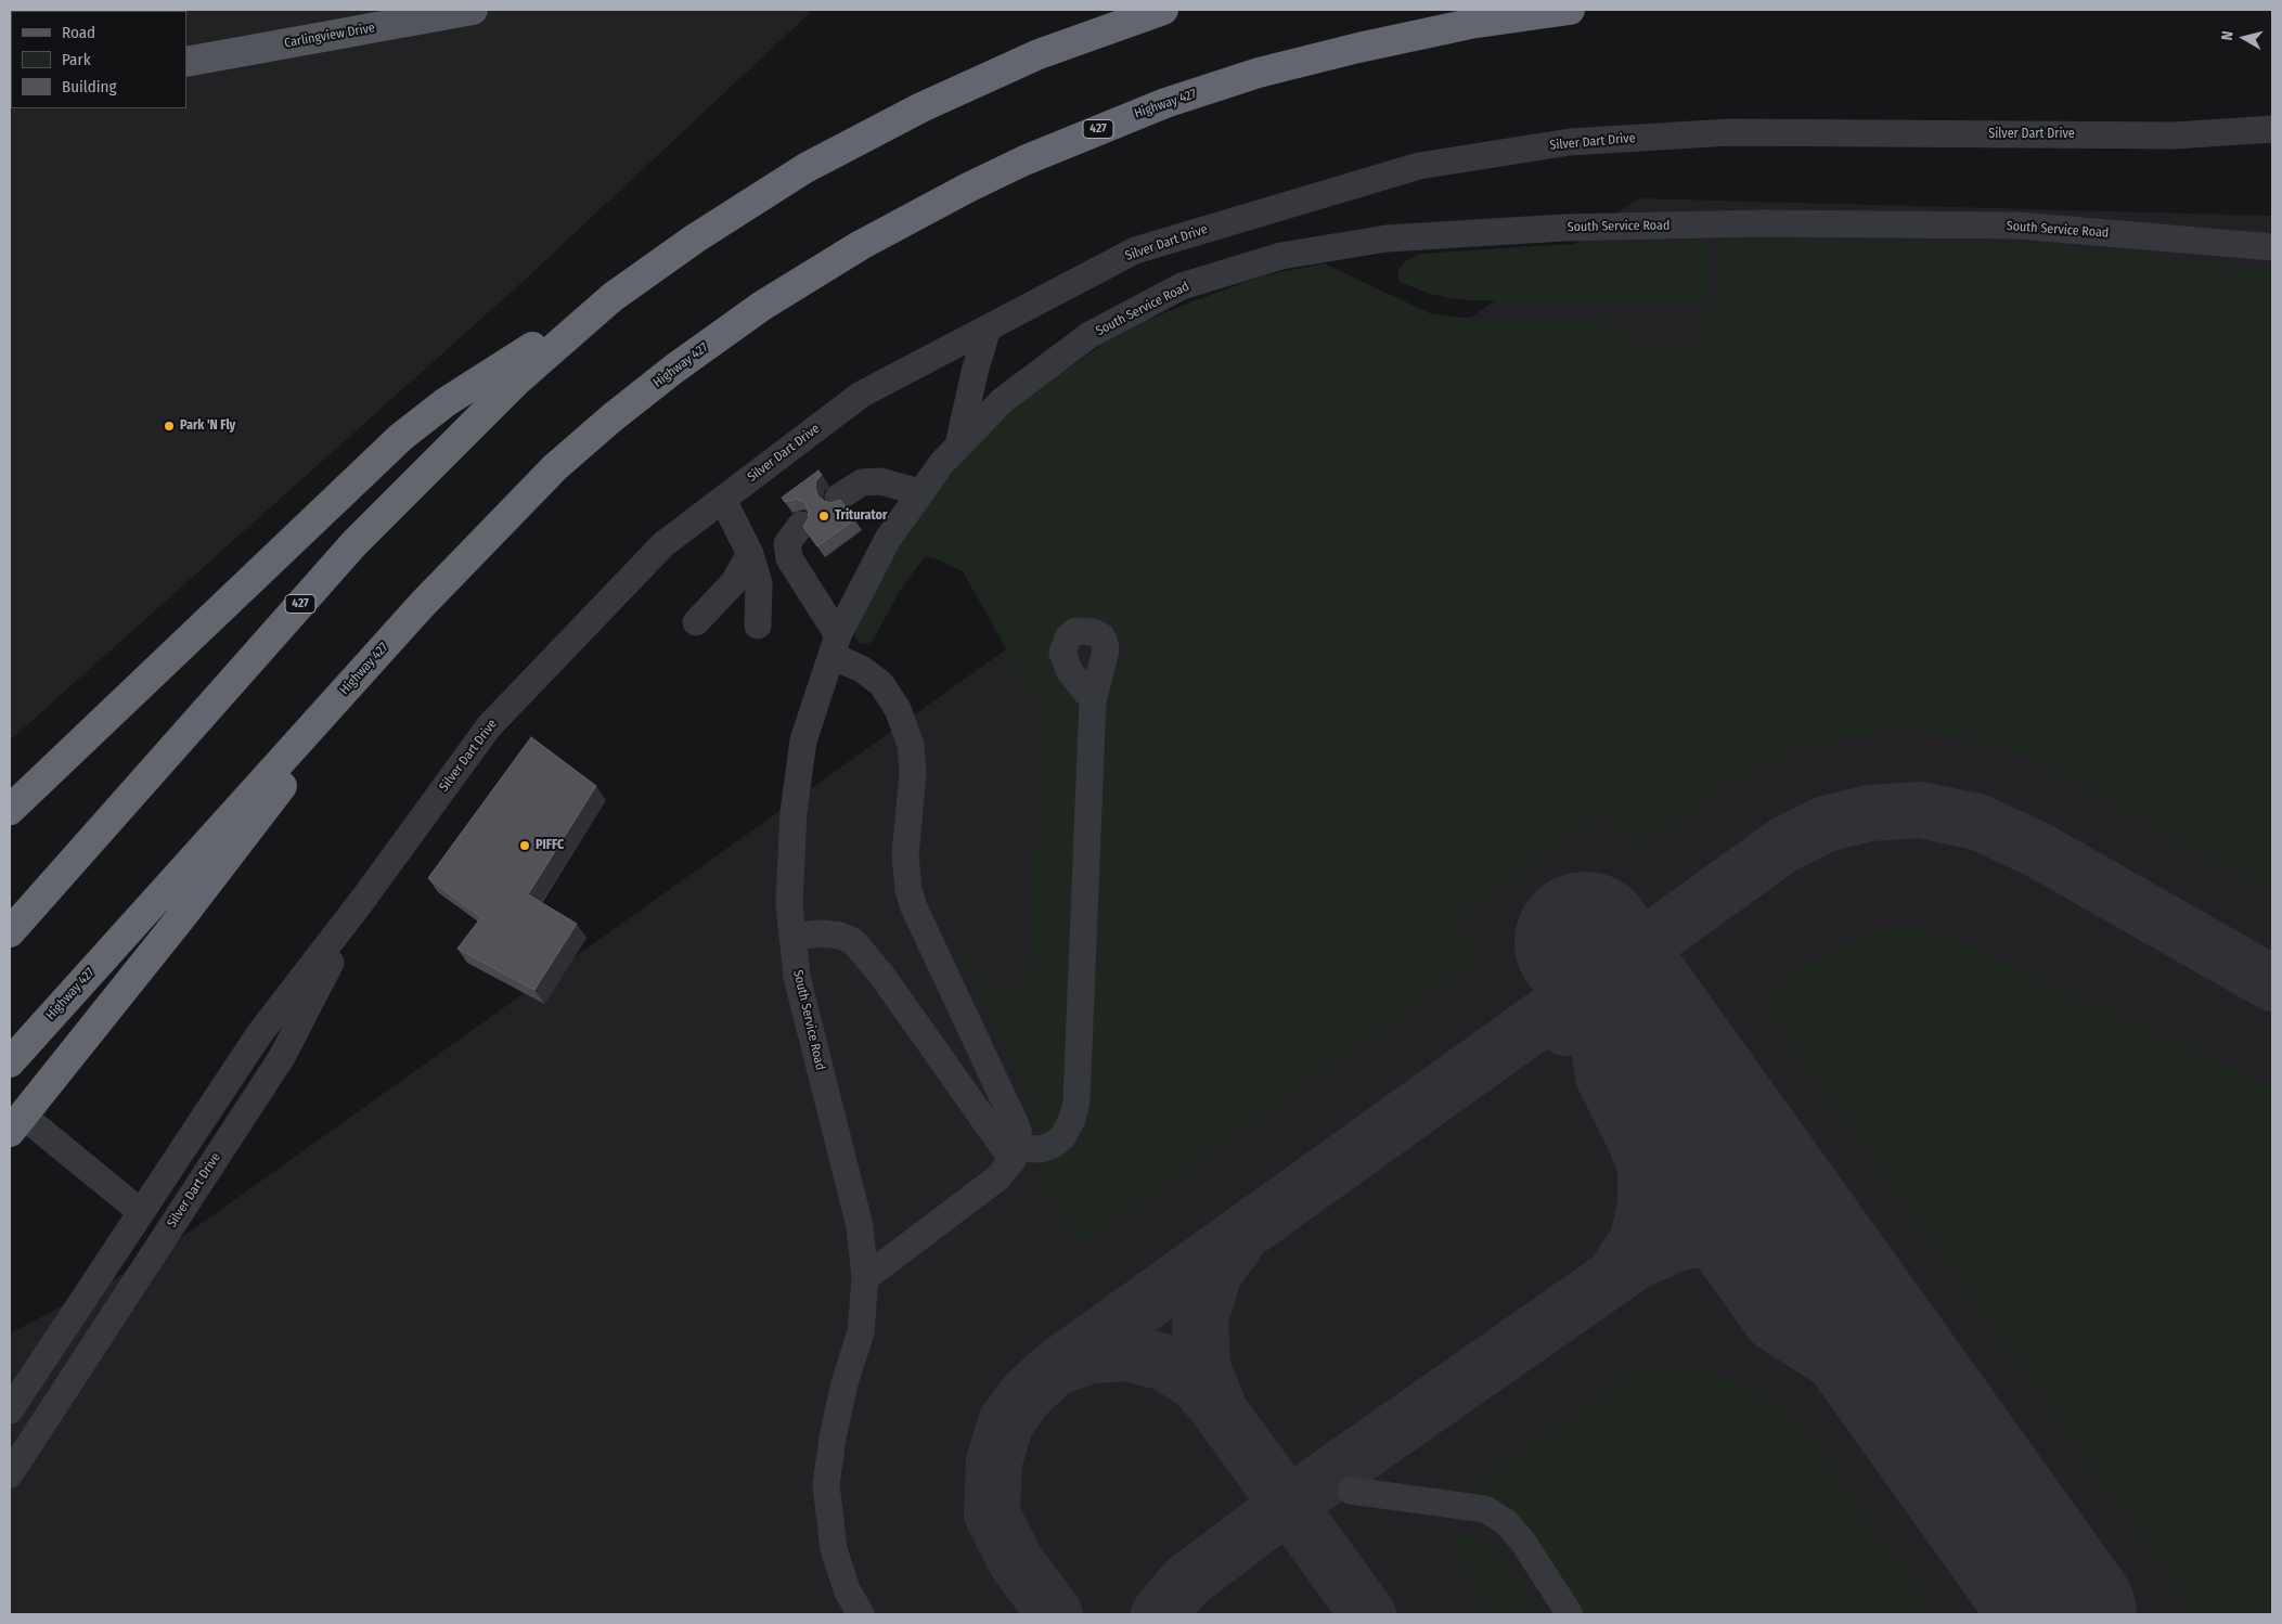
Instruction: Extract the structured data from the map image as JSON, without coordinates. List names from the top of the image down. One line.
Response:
{"streets":{"highway":["Highway 427","427"],"main road":["Carlingview Drive"],"street":["Silver Dart Drive","South Service Road"]},"places":["Park 'N Fly","Triturator","PIFFC"],"legend":["Road","Park","Building"],"north":"left"}
